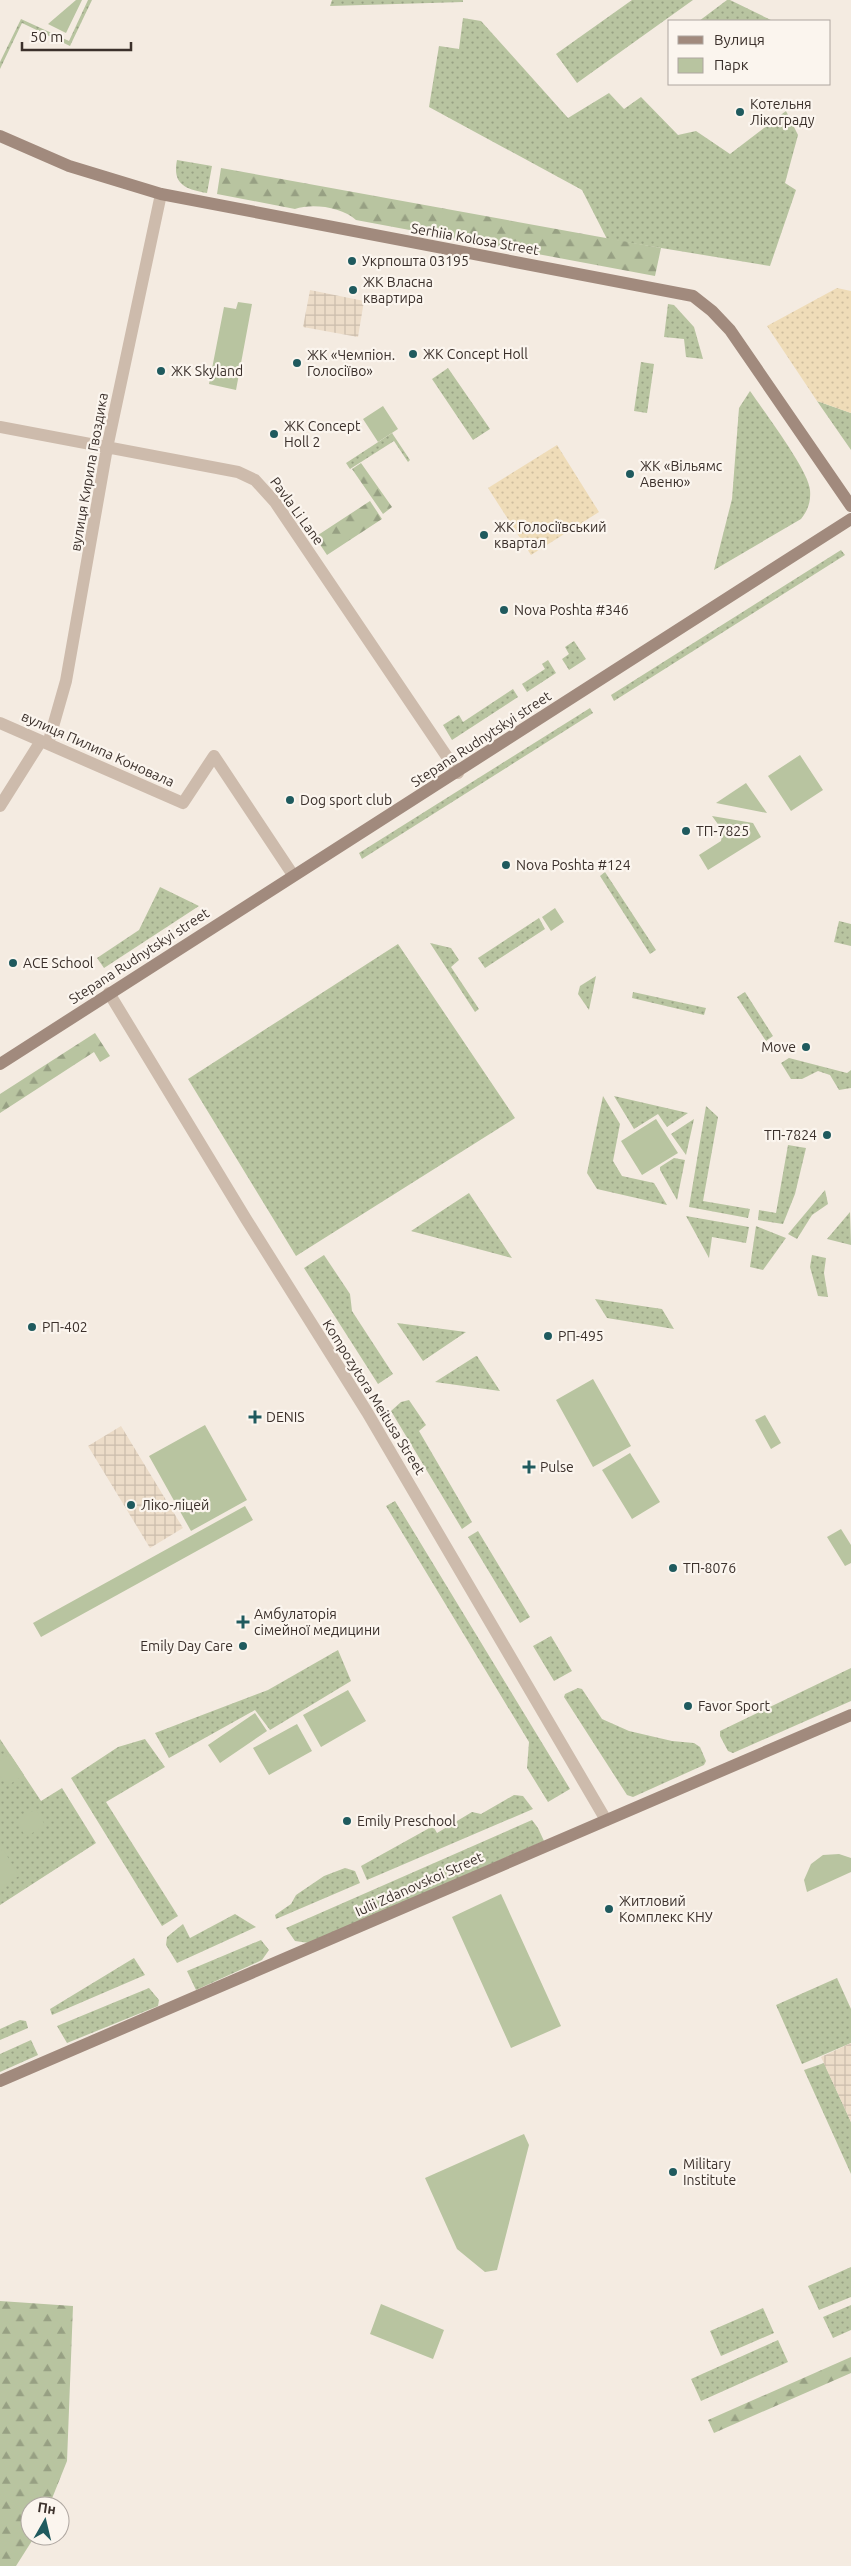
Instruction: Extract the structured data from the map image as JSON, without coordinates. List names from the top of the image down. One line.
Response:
{"streets":{"street":["Serhiia Kolosa Street","вулиця Кирила Гвоздика","Pavla Li Lane","Stepana Rudnytskyi street","вулиця Пилипа Коновала","Kompozytora Meitusa Street","Iulii Zdanovskoi Street"]},"crossings":[["Serhiia Kolosa Street","вулиця Кирила Гвоздика"],["вулиця Кирила Гвоздика","Pavla Li Lane"],["вулиця Кирила Гвоздика","вулиця Пилипа Коновала"],["Pavla Li Lane","Stepana Rudnytskyi street"],["Stepana Rudnytskyi street","вулиця Пилипа Коновала"],["Stepana Rudnytskyi street","Kompozytora Meitusa Street"],["Kompozytora Meitusa Street","Iulii Zdanovskoi Street"]],"places":{"other":["Котельня Лікограду","Укрпошта 03195","ЖК Власна квартира","ЖК Concept Holl","ЖК «Чемпіон. Голосіїво»","ЖК Skyland","ЖК Concept Holl 2","ЖК «Вільямс Авеню»","ЖК Голосіївський квартал","Nova Poshta #346","Dog sport club","ТП-7825","Nova Poshta #124","ACE School","Move","ТП-7824","РП-402","РП-495","Ліко-ліцей","ТП-8076","Emily Day Care","Favor Sport","Emily Preschool","Житловий Комплекс КНУ","Military Institute"],"health":["DENIS","Pulse","Амбулаторія сімейної медицини"]},"legend":["Вулиця","Парк"],"scale_bar":"50 m","north":"top"}
